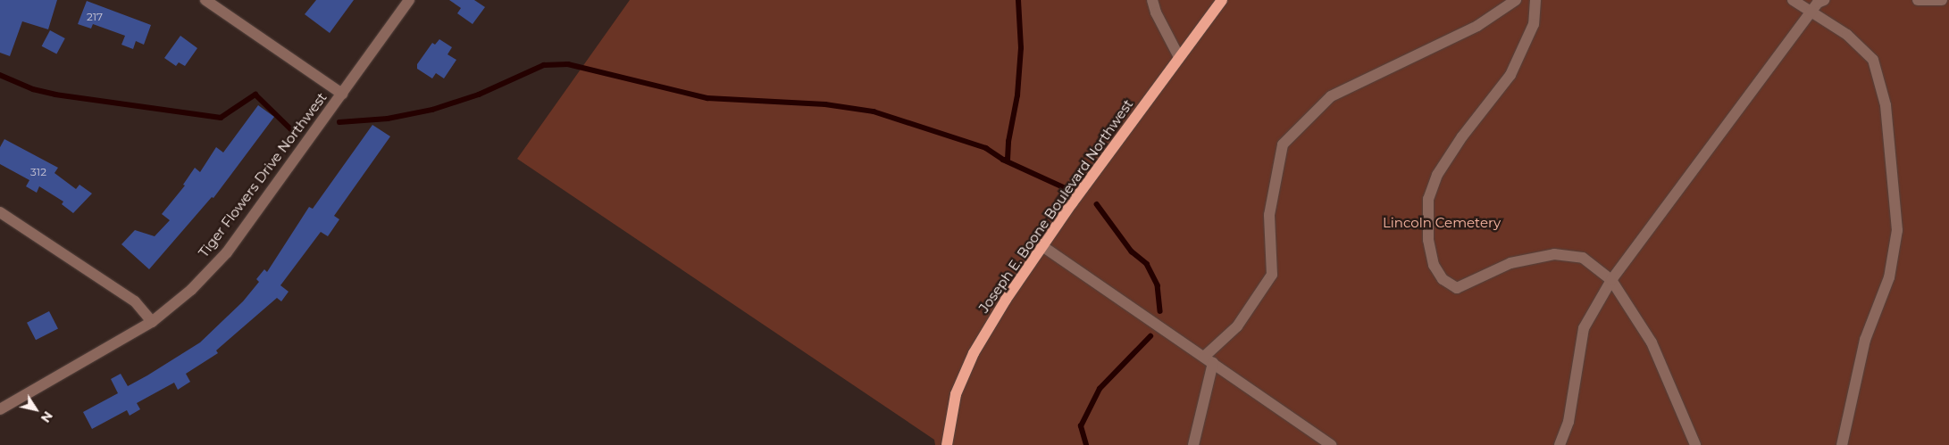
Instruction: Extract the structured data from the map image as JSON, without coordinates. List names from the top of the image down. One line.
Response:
{"streets":{"main road":["Joseph E. Boone Boulevard Northwest"],"street":["Tiger Flowers Drive Northwest"]},"parks":["Lincoln Cemetery"],"house_numbers":["217","312"],"north":"bottom right"}
